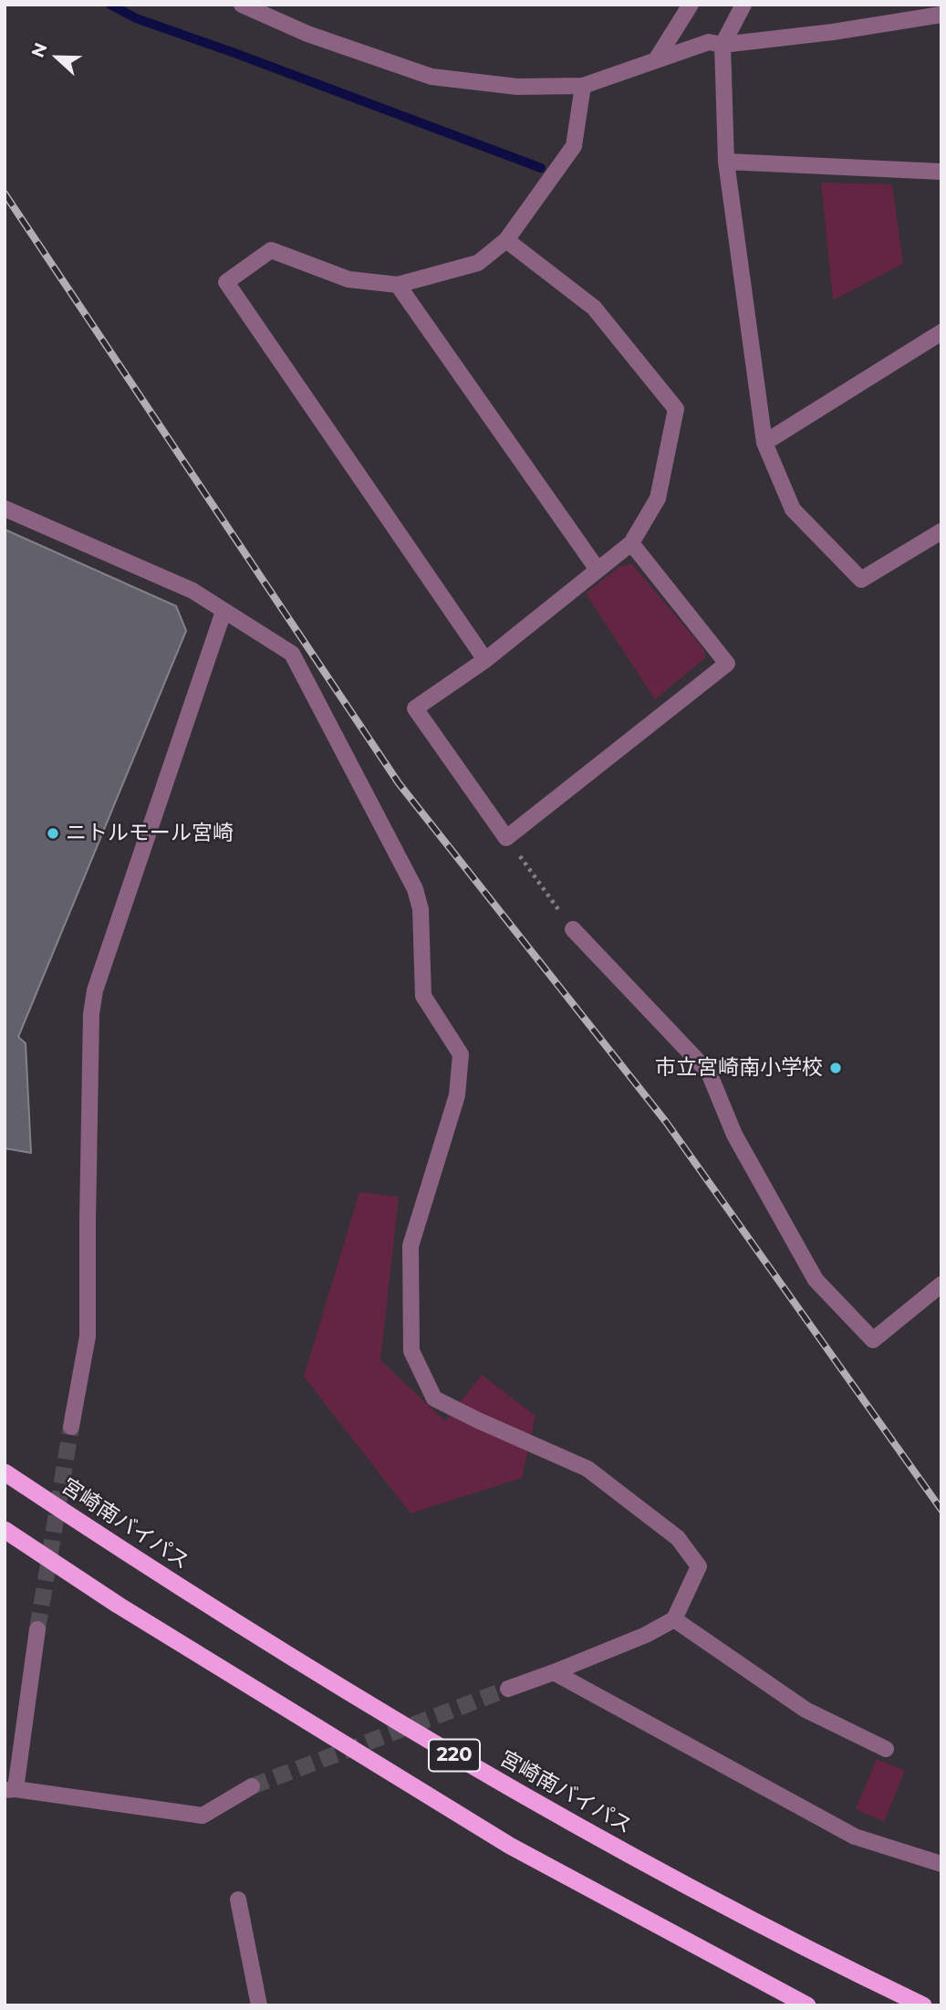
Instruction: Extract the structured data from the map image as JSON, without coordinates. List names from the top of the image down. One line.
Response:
{"streets":{"highway":["宮崎南バイパス","220"]},"places":["ニトルモール宮崎","市立宮崎南小学校"],"north":"left"}
